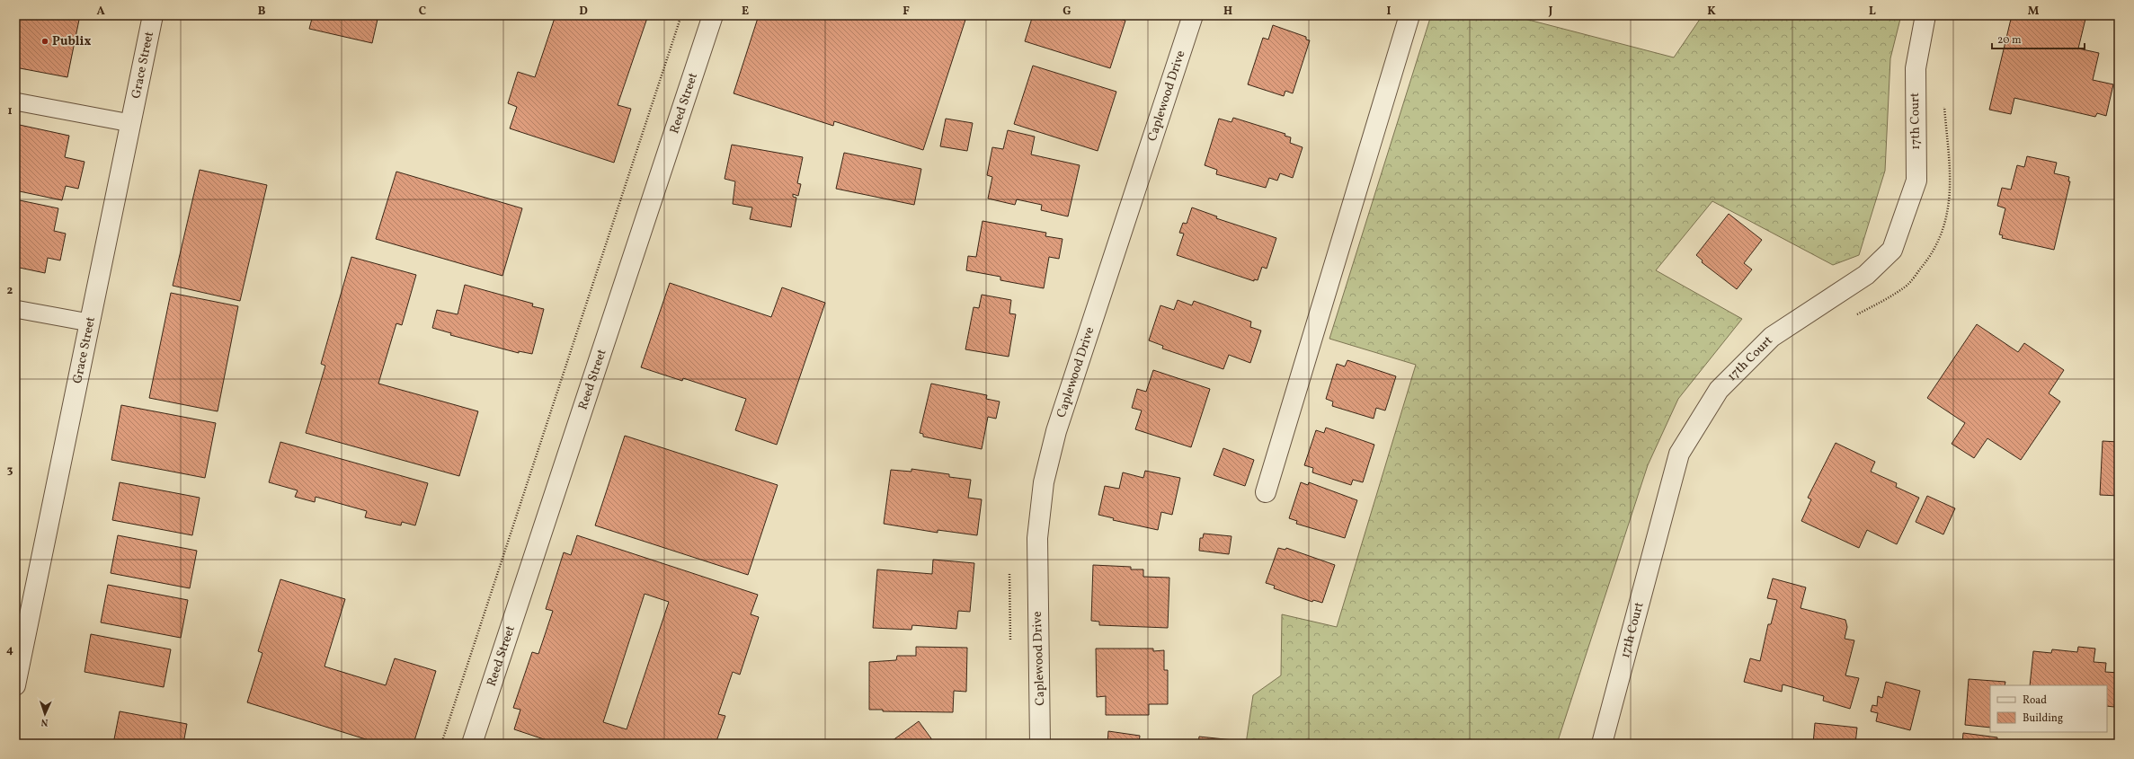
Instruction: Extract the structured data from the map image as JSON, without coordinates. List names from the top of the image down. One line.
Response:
{"streets":{"street":["Grace Street","Caplewood Drive","Reed Street","17th Court"]},"places":["Publix"],"legend":["Road","Building"],"scale_bar":"20 m","north":"bottom","grid":{"columns":["A","B","C","D","E","F","G","H","I","J","K","L","M"],"rows":["1","2","3","4"]}}
